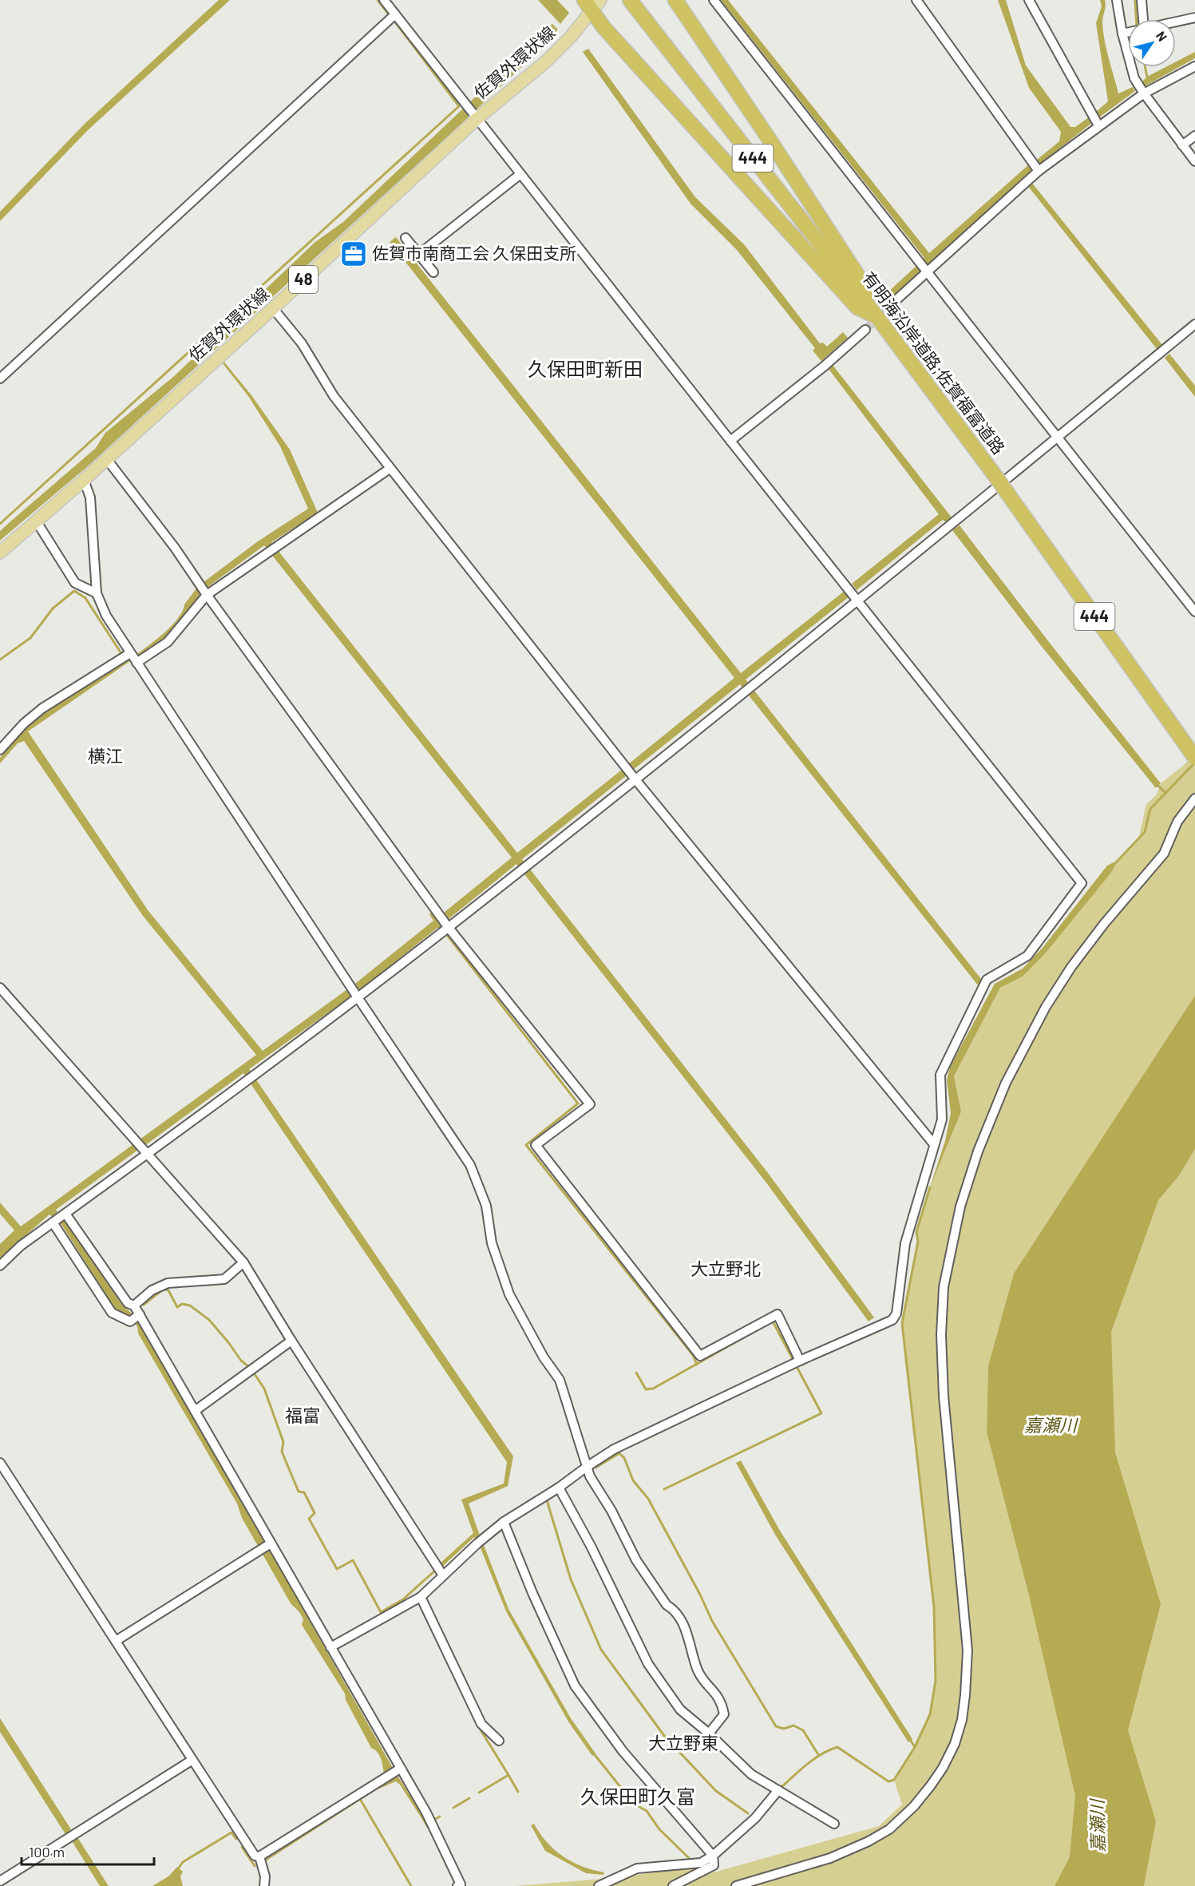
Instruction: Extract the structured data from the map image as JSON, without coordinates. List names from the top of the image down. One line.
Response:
{"streets":{"highway":["444","有明海沿岸道路;佐賀福富道路"],"main road":["佐賀外環状線","48"]},"districts":["久保田町新田","横江","大立野北","福富","大立野東","久保田町久富"],"water":["嘉瀬川"],"places":{"office":["佐賀市南商工会 久保田支所"]},"scale_bar":"100 m","north":"top right"}
